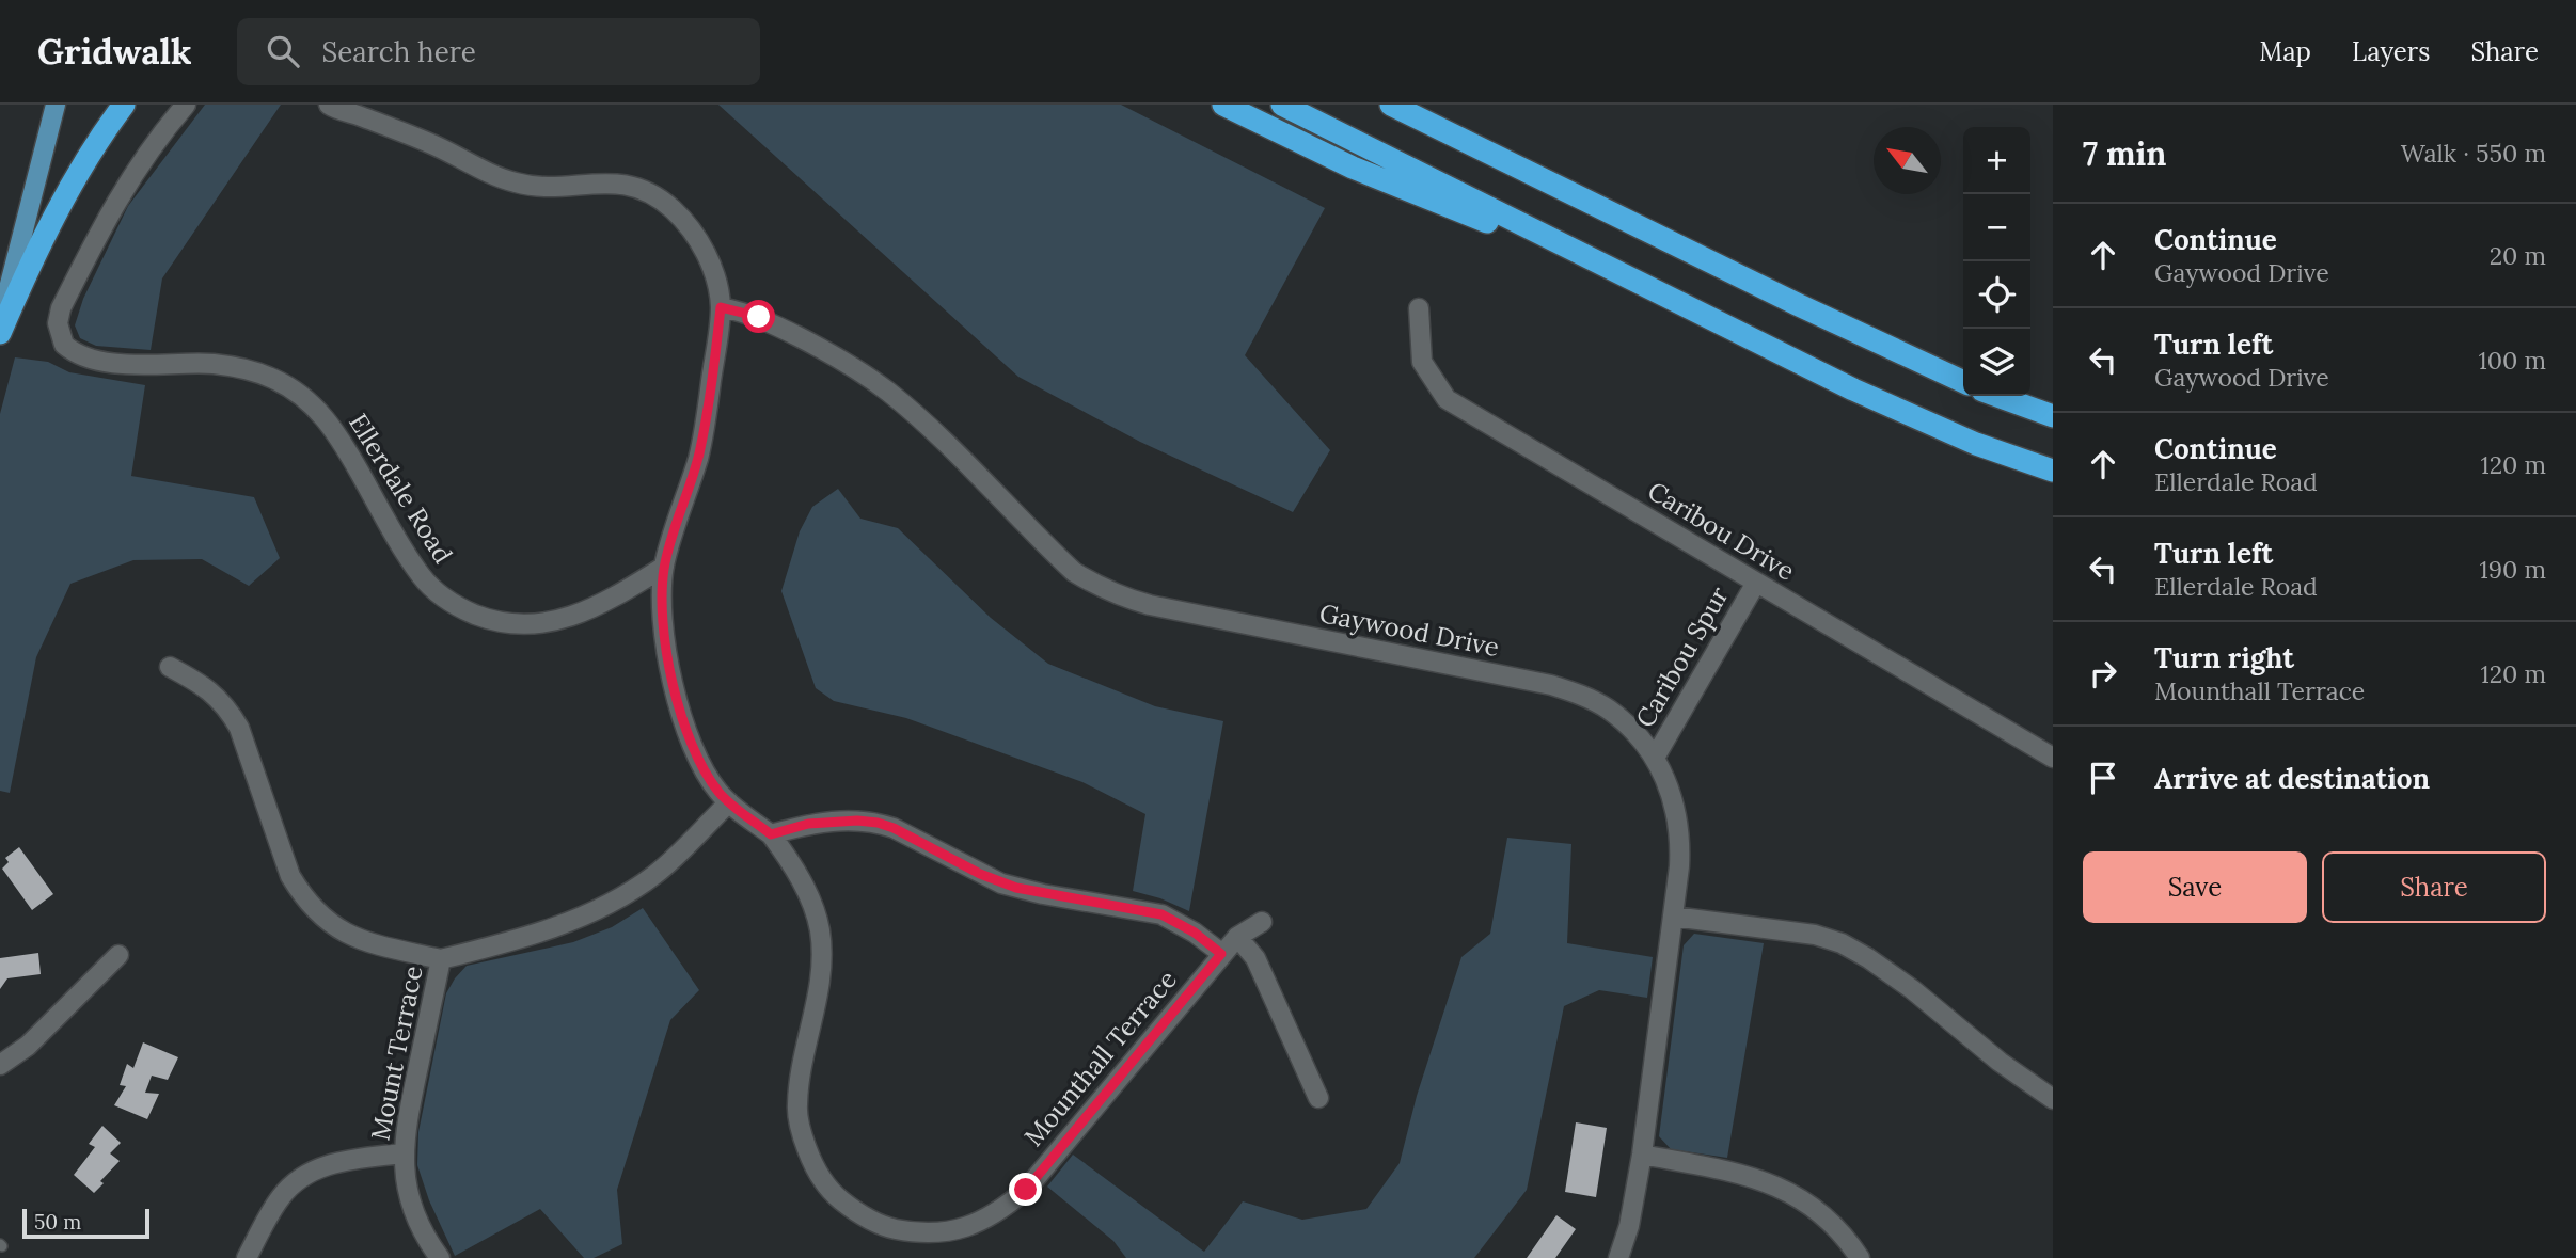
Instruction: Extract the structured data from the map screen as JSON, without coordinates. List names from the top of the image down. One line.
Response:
{"streets":{"street":["Ellerdale Road","Caribou Drive","Gaywood Drive","Caribou Spur","Mount Terrace","Mounthall Terrace"]},"crossings":[["Caribou Drive","Caribou Spur"],["Gaywood Drive","Caribou Spur"]],"scale_bar":"50 m","north":"top left","page":{"header":"Gridwalk","search":"Search here","nav":["Map","Layers","Share"],"heading":["7 min","Walk · 550 m"],"map_buttons":["+","−"],"list":[["Continue","Gaywood Drive","20 m"],["Turn left","Gaywood Drive","100 m"],["Continue","Ellerdale Road","120 m"],["Turn left","Ellerdale Road","190 m"],["Turn right","Mounthall Terrace","120 m"],"Arrive at destination"],"buttons":["Save","Share"],"scale":"50 m"}}
